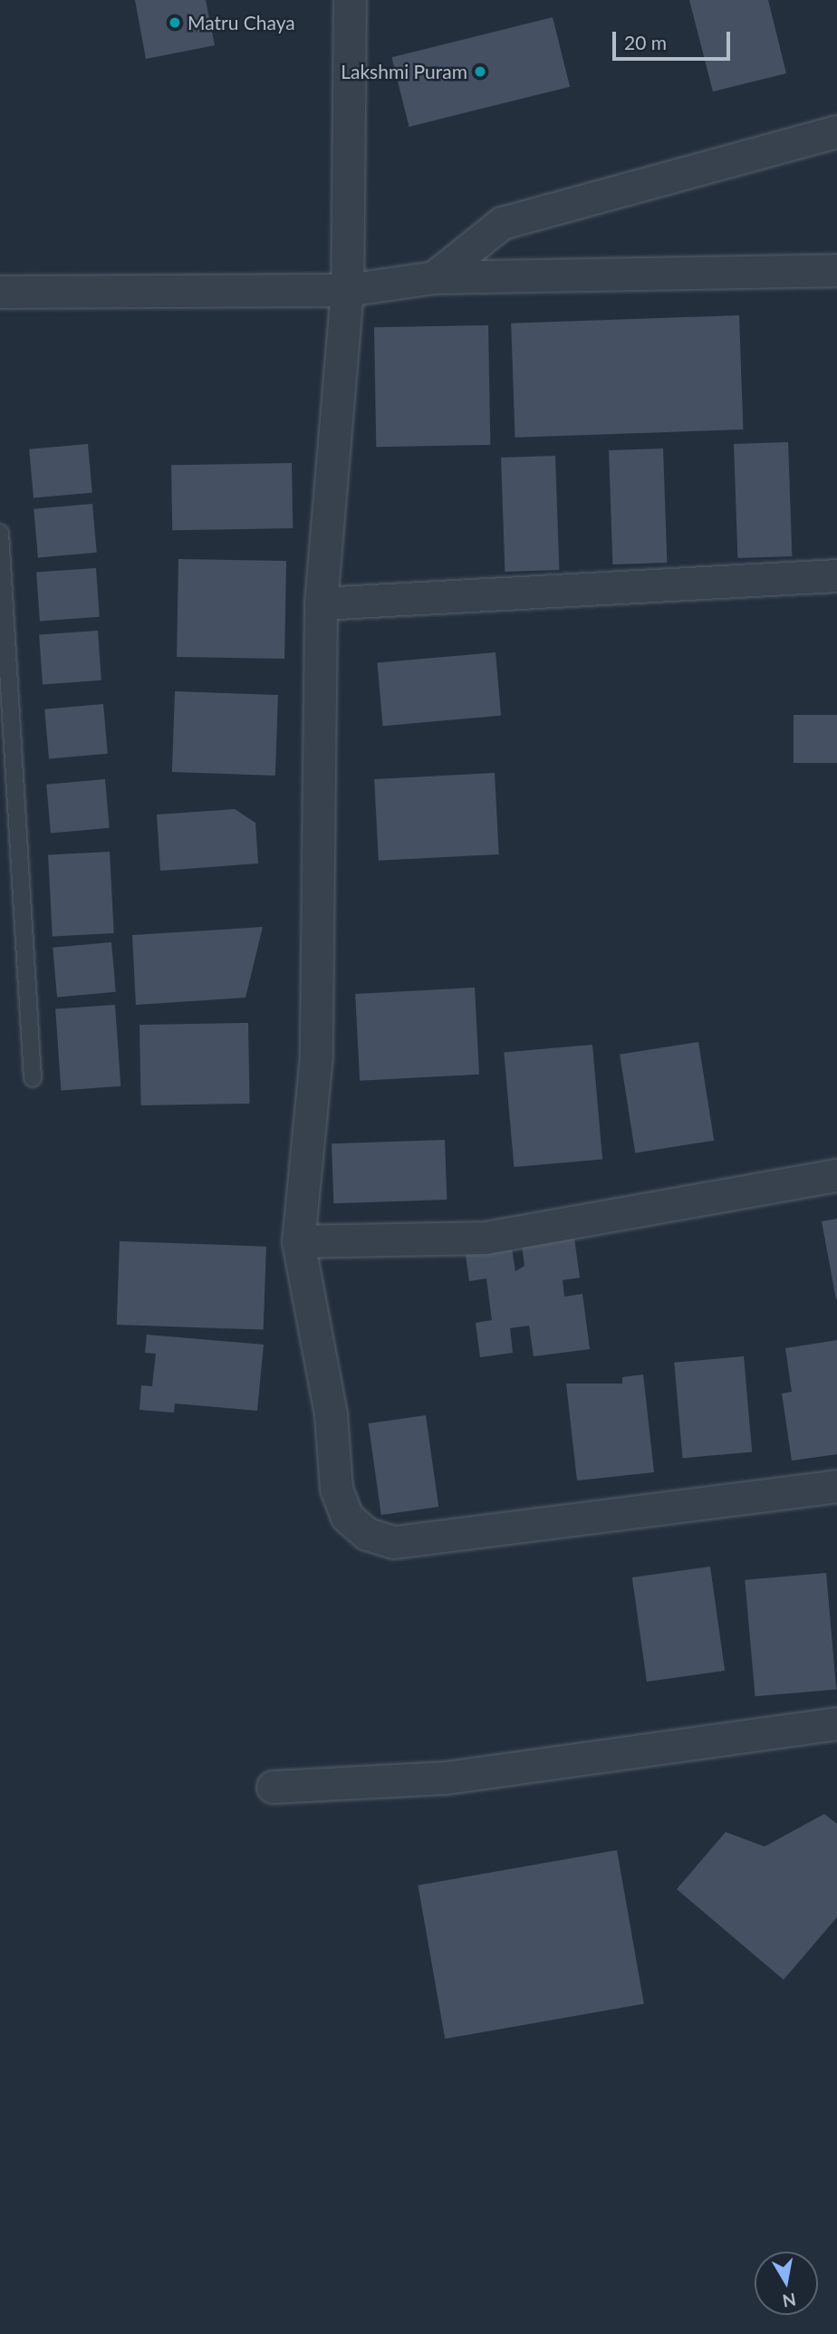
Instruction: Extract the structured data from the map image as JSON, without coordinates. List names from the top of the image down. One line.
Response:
{"places":["Matru Chaya","Lakshmi Puram"],"scale_bar":"20 m","north":"bottom"}
